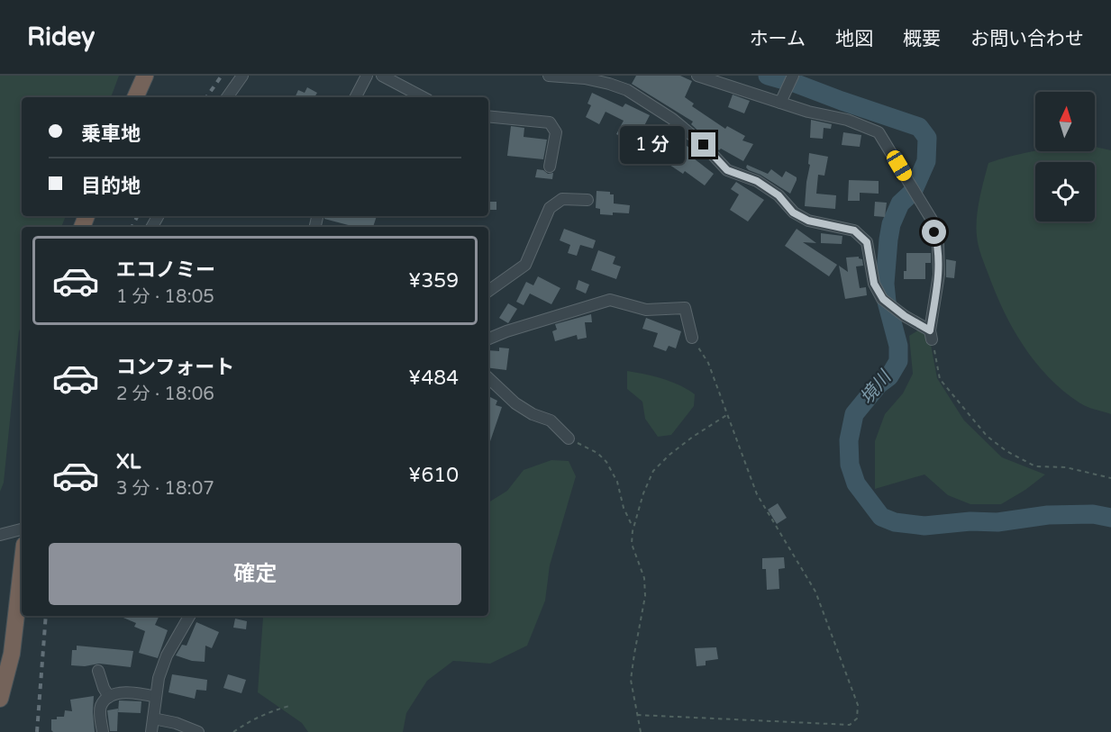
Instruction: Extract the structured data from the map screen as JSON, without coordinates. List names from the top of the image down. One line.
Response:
{"water":["境川"],"north":"top","page":{"header":"Ridey","nav":["ホーム","地図","概要","お問い合わせ"],"banner":["乗車地","目的地"],"bubble":"1 分","list":[{"name":"エコノミー","note":"1 分 · 18:05","value":"¥359"},{"name":"コンフォート","note":"2 分 · 18:06","value":"¥484"},{"name":"XL","note":"3 分 · 18:07","value":"¥610"}],"buttons":"確定"}}
